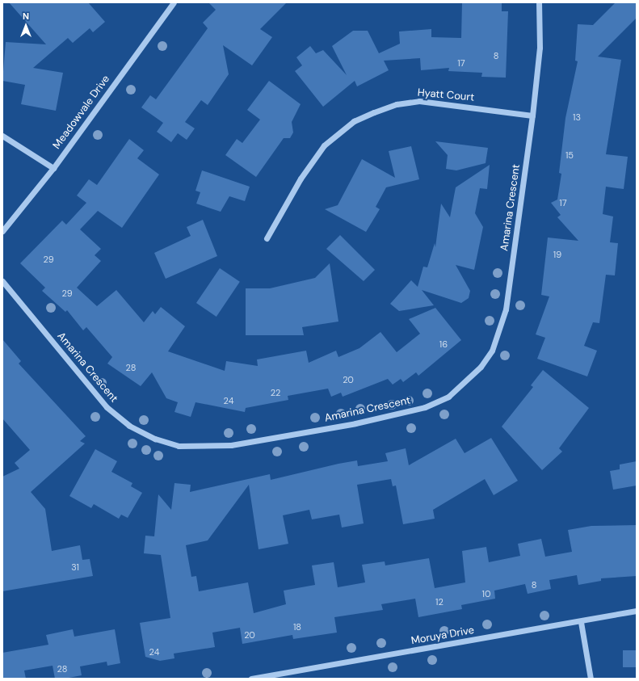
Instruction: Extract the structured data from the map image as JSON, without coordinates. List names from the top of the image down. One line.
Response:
{"streets":{"street":["Hyatt Court","Meadowvale Drive","Amarina Crescent","Moruya Drive"]},"crossings":[["Hyatt Court","Amarina Crescent"]],"house_numbers":["8","17","13","15","17","19","29","29","16","28","20","22","24","31","8","10","12","18","20","24","28"],"north":"top"}
